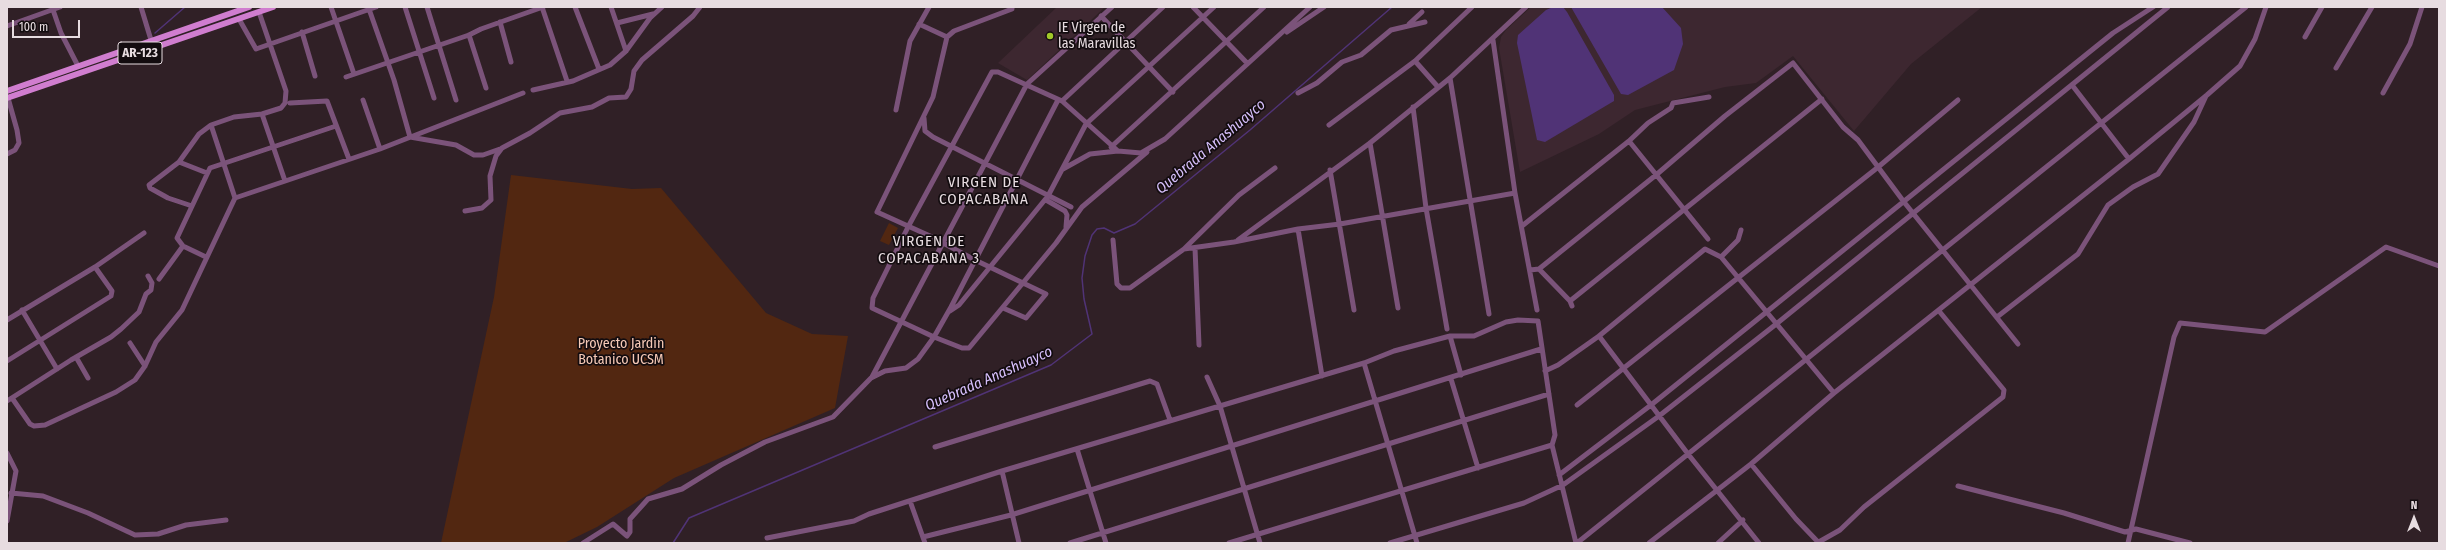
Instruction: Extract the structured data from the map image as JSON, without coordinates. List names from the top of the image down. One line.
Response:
{"streets":{"main road":["AR-123"]},"districts":["VIRGEN DE COPACABANA","VIRGEN DE COPACABANA 3"],"water":["Quebrada Anashuayco"],"parks":["Proyecto Jardin Botanico UCSM"],"places":["IE Virgen de las Maravillas"],"scale_bar":"100 m","north":"top"}
